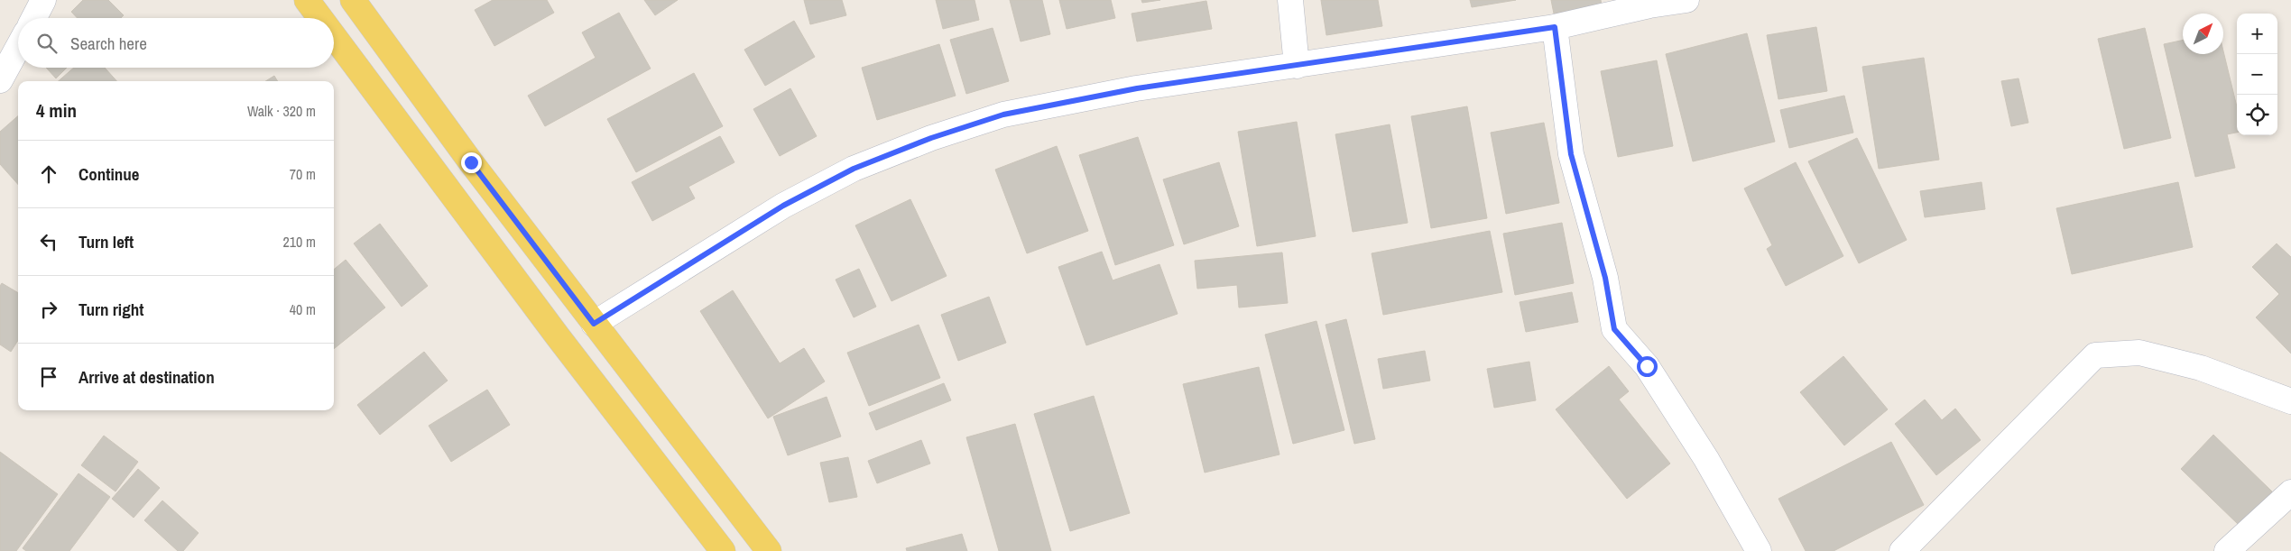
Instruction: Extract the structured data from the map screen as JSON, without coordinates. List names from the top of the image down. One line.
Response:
{"north":"top right","page":{"map_buttons":["+","−"],"search":"Search here","heading":["4 min","Walk · 320 m"],"list":[["Continue","70 m"],["Turn left","210 m"],["Turn right","40 m"],"Arrive at destination"]}}
